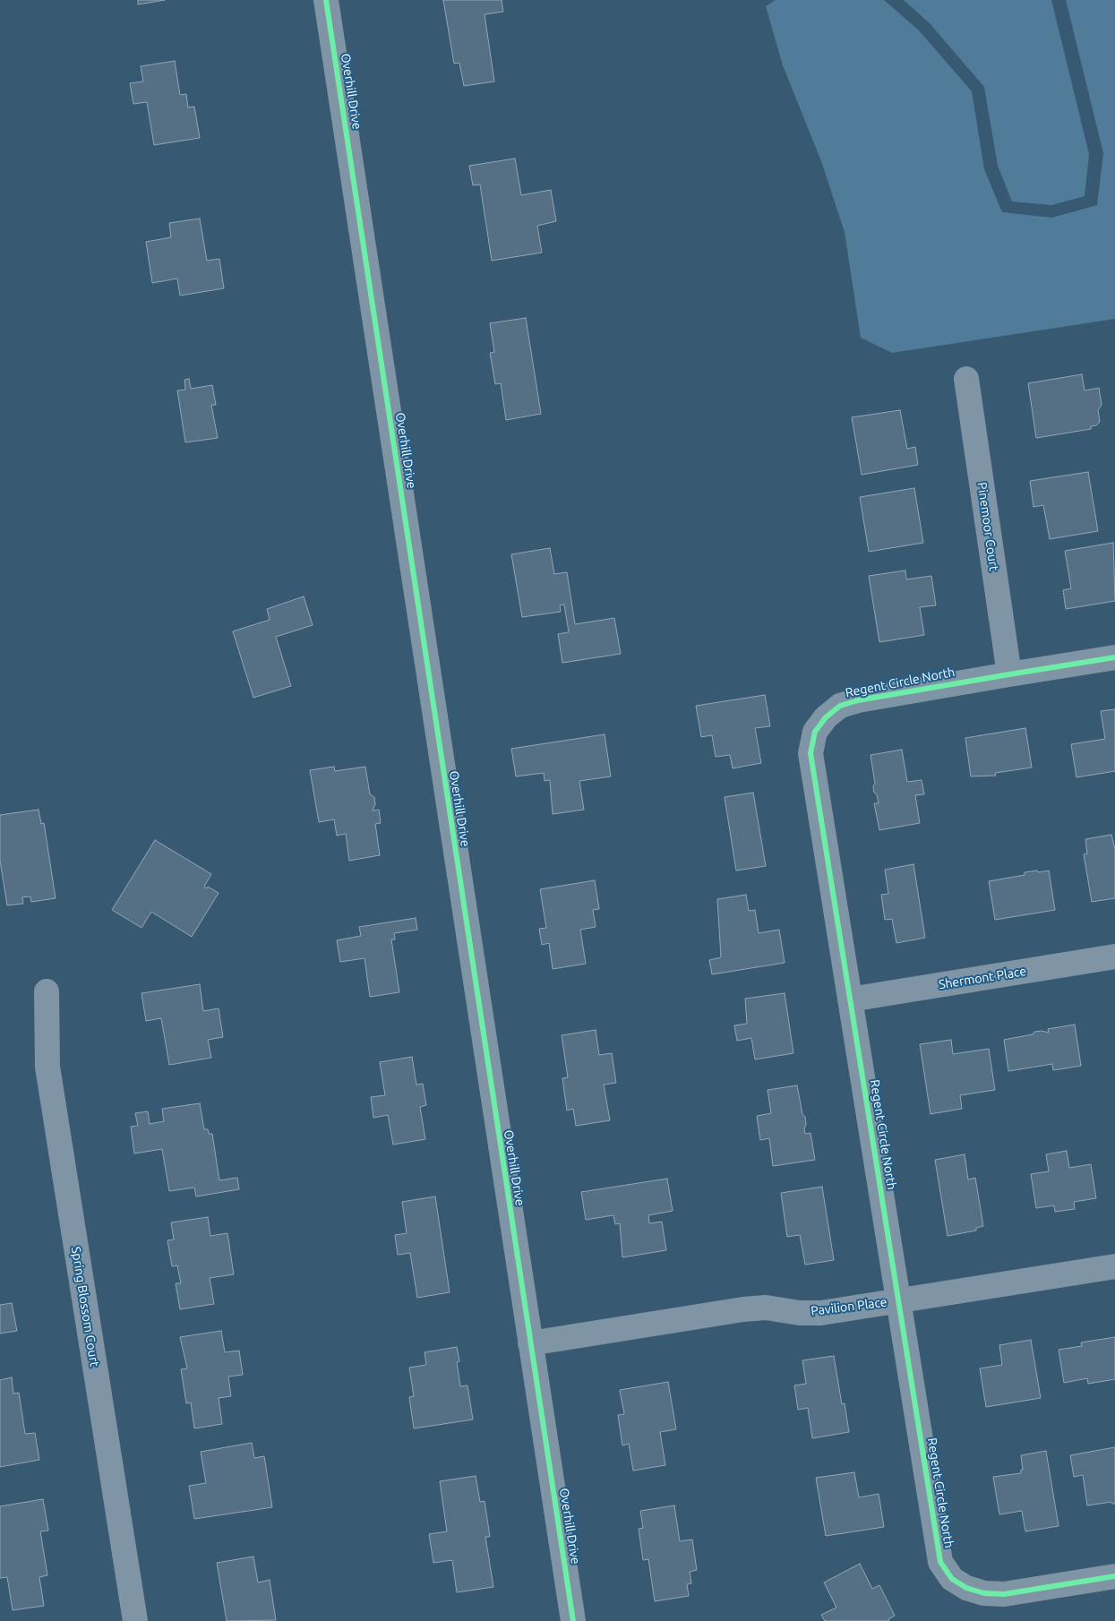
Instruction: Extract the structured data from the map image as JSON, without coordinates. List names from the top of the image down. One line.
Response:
{"streets":{"street":["Overhill Drive","Pinemoor Court","Regent Circle North","Shermont Place","Spring Blossom Court","Pavilion Place"]},"crossings":[["Overhill Drive","Pavilion Place"],["Pinemoor Court","Regent Circle North"],["Regent Circle North","Shermont Place"],["Regent Circle North","Pavilion Place"]]}
